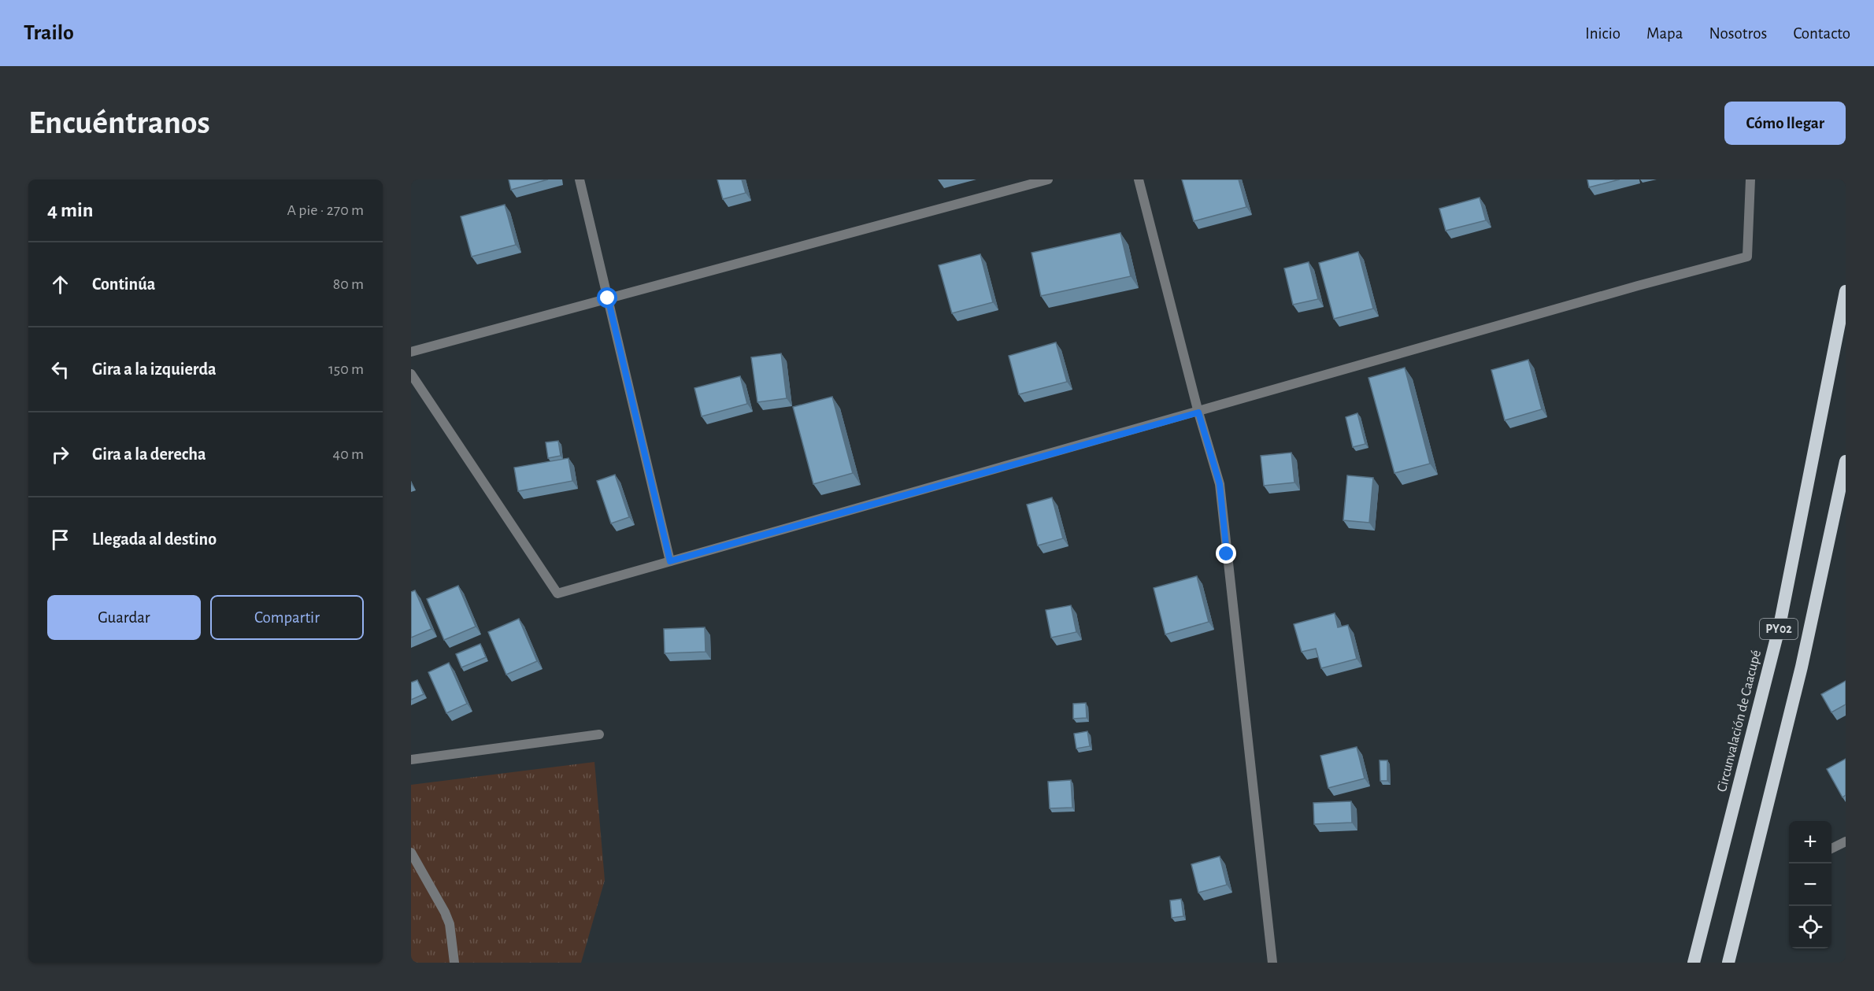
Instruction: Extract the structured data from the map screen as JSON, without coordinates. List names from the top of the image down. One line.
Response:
{"streets":{"highway":["PY02","Circunvalación de Caacupé"]},"page":{"header":"Trailo","nav":["Inicio","Mapa","Nosotros","Contacto"],"buttons":["Cómo llegar",["Guardar","Compartir"]],"title":"Encuéntranos","heading":["4 min","A pie · 270 m"],"list":[["Continúa","80 m"],["Gira a la izquierda","150 m"],["Gira a la derecha","40 m"],"Llegada al destino"],"map_buttons":["+","−"]}}
